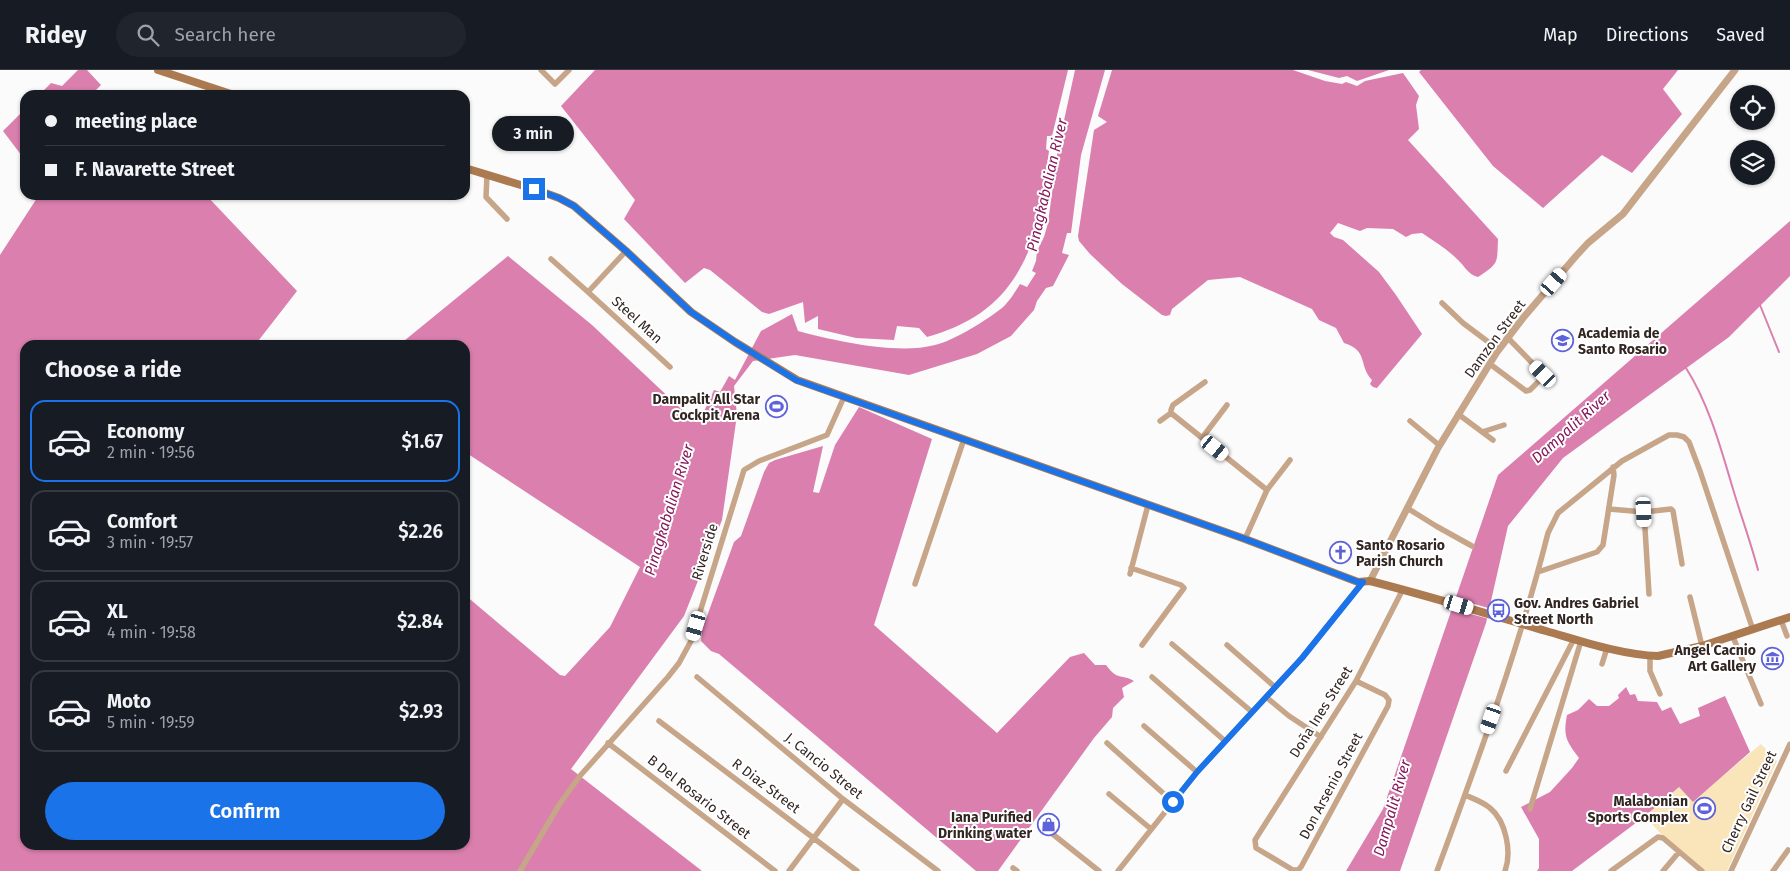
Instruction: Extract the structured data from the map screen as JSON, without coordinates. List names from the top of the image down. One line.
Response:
{"streets":{"street":["Steel Man","Damzon Street","Riverside","Doña Ines Street","J. Cancio Street","R Diaz Street","Don Arsenio Street","B Del Rosario Street","Cherry Gail Street"]},"crossings":[["Riverside","B Del Rosario Street"],["Doña Ines Street","Don Arsenio Street"]],"water":["Pinagkabalian River","Dampalit River"],"places":{"school or university":["Academia de Santo Rosario"],"sports":["Dampalit All Star Cockpit Arena","Malabonian Sports Complex"],"church":["Santo Rosario Parish Church"],"bus stop":["Gov. Andres Gabriel Street North"],"museum":["Angel Cacnio Art Gallery"],"shop":["Iana Purified Drinking water"]},"page":{"header":"Ridey","search":"Search here","nav":["Map","Directions","Saved"],"banner":["meeting place","F. Navarette Street"],"bubble":"3 min","heading":"Choose a ride","list":[{"name":"Economy","note":"2 min · 19:56","value":"$1.67"},{"name":"Comfort","note":"3 min · 19:57","value":"$2.26"},{"name":"XL","note":"4 min · 19:58","value":"$2.84"},{"name":"Moto","note":"5 min · 19:59","value":"$2.93"}],"buttons":"Confirm"}}
